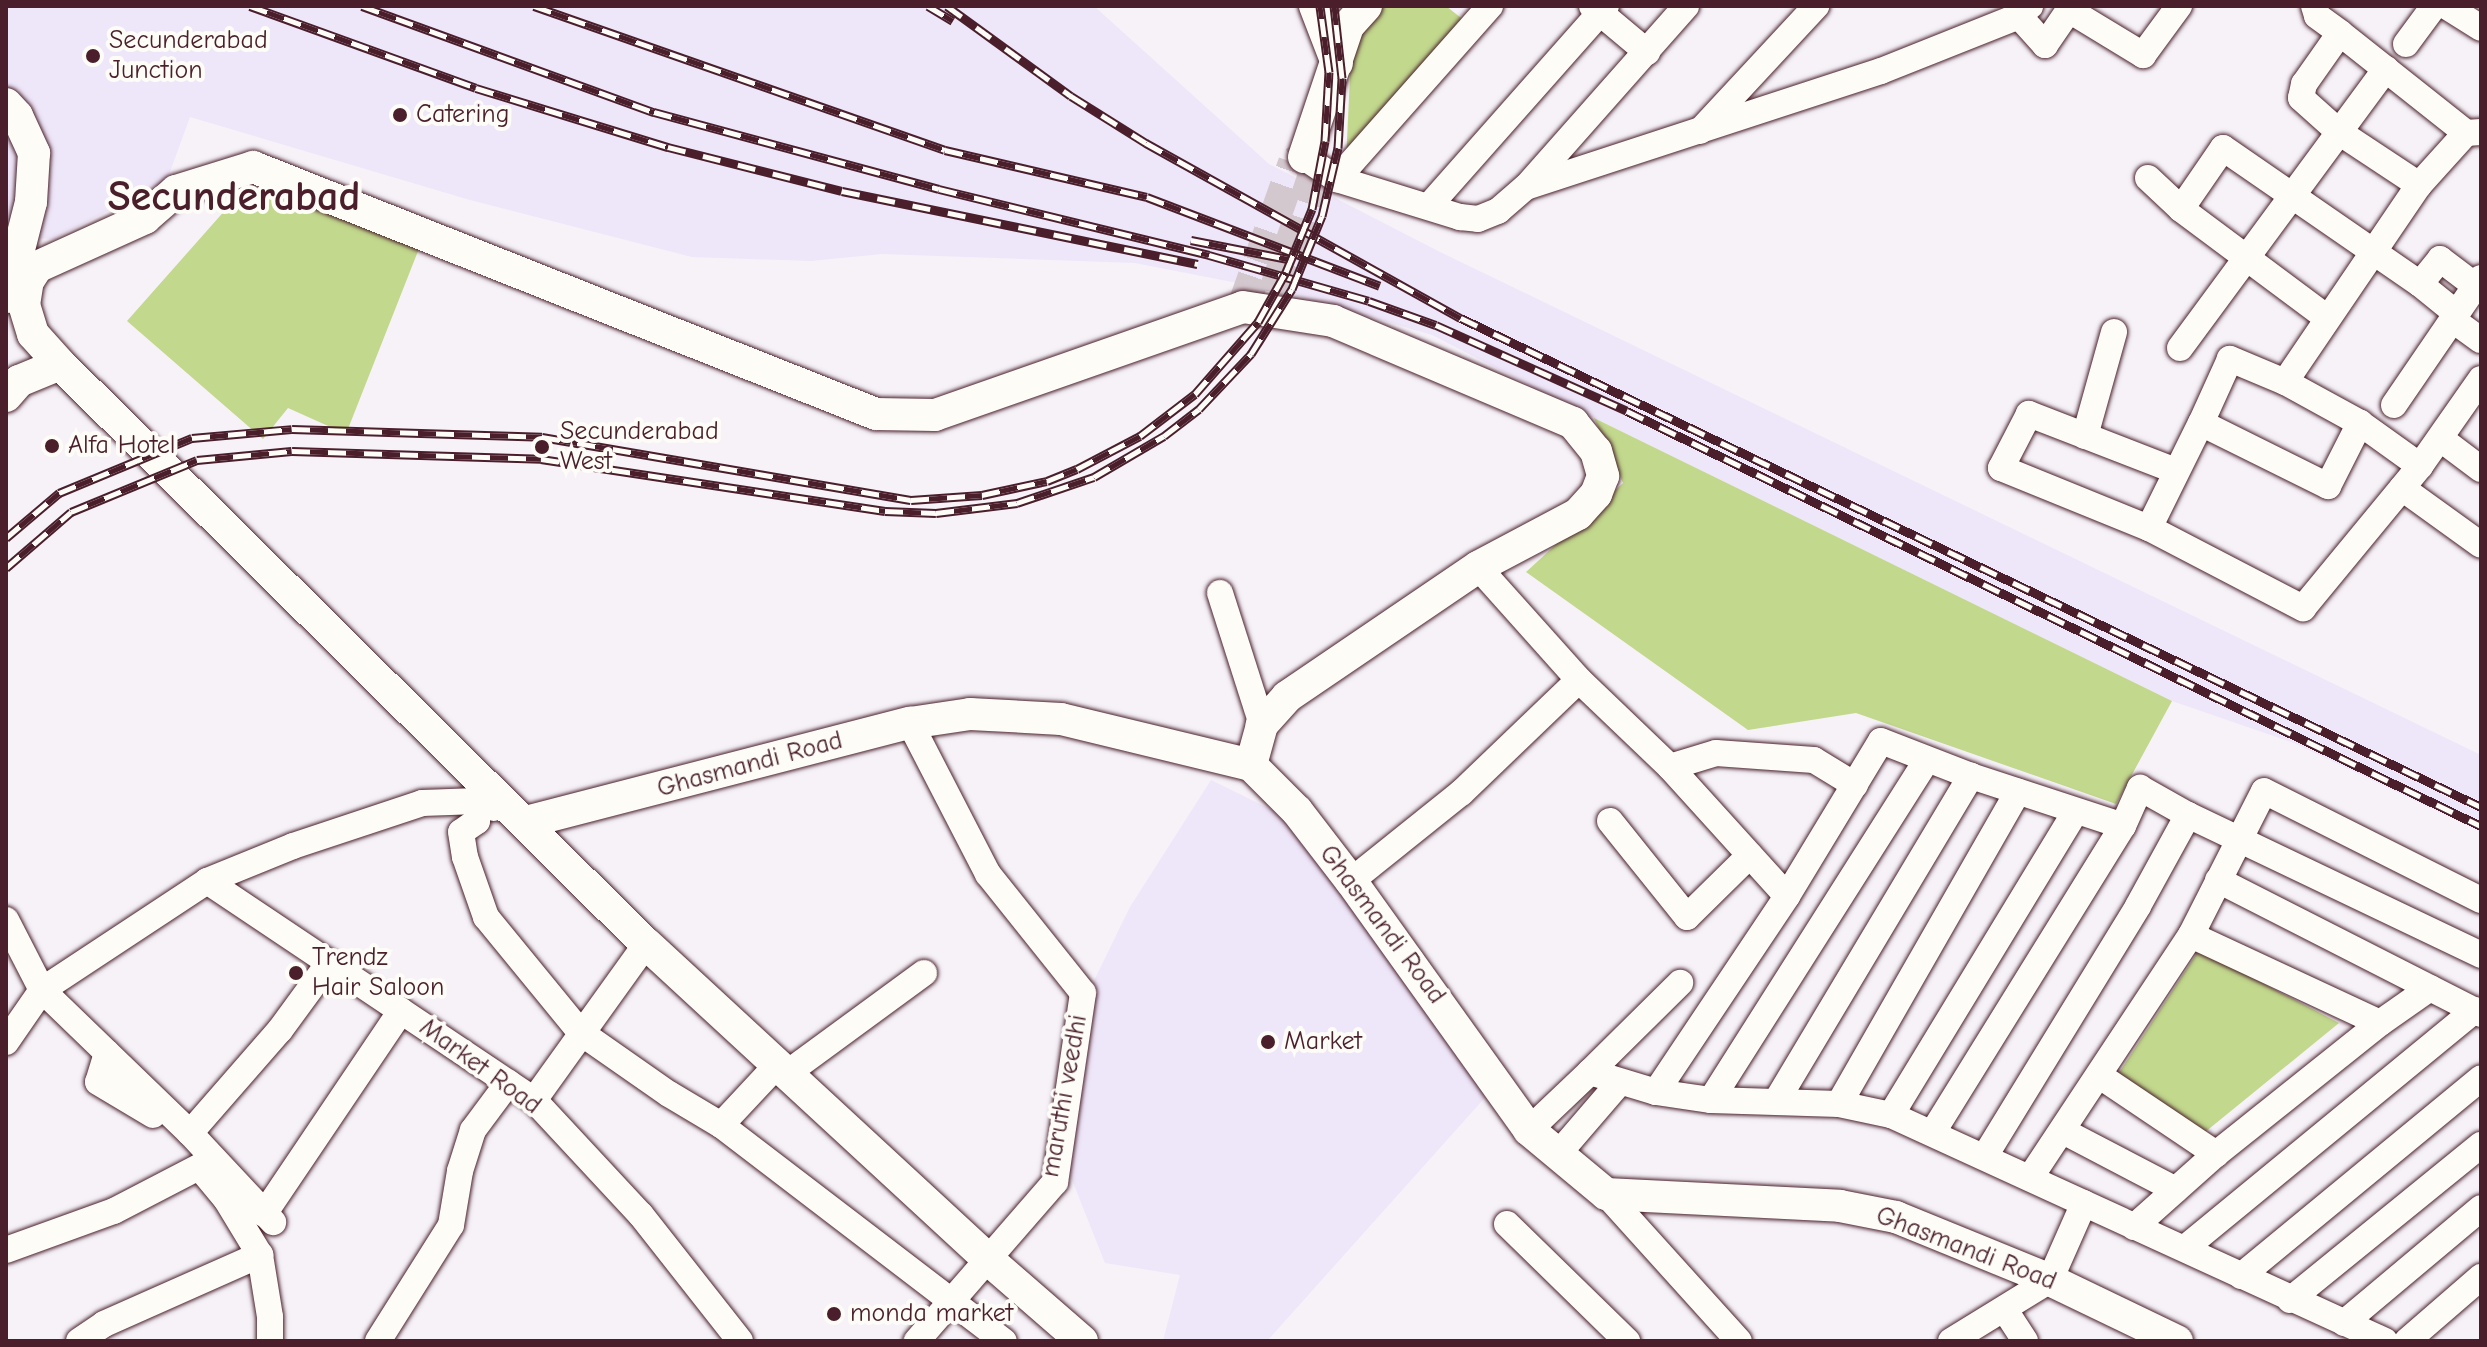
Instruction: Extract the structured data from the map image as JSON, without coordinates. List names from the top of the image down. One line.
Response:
{"streets":{"street":["Ghasmandi Road","Market Road","maruthi veedhi"]},"crossings":[["Ghasmandi Road","maruthi veedhi"]],"districts":["Secunderabad"],"places":["Secunderabad Junction","Catering","Alfa Hotel","Secunderabad West","Trendz Hair Saloon","Market","monda market"]}
